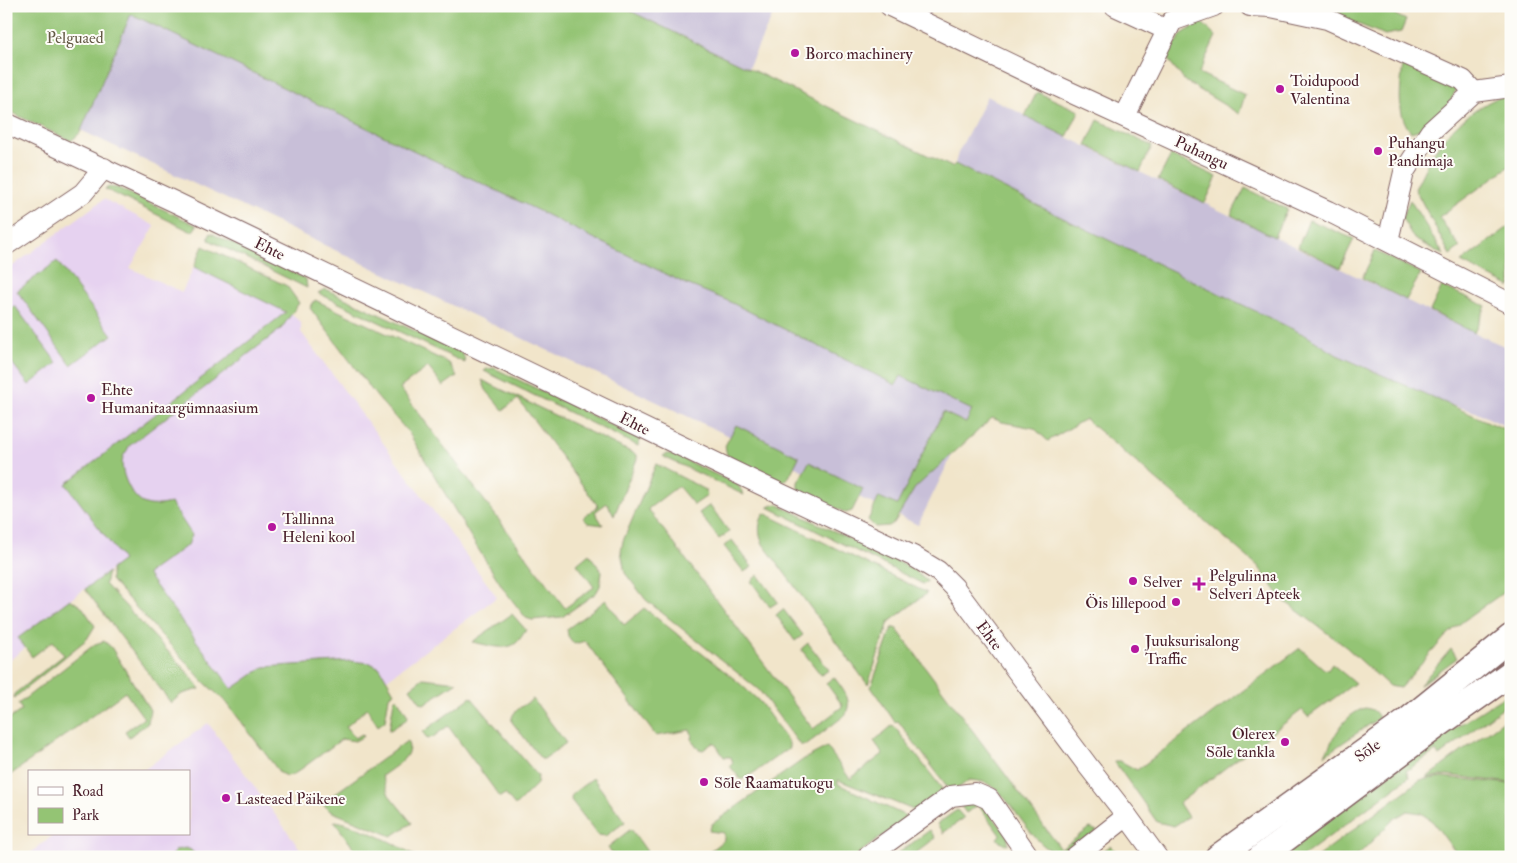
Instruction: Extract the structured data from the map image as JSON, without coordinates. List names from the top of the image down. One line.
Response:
{"streets":{"main road":["Sõle"],"street":["Puhangu","Ehte"]},"parks":["Pelguaed"],"places":{"other":["Borco machinery","Toidupood Valentina","Puhangu Pandimaja","Ehte Humanitaargümnaasium","Tallinna Heleni kool","Selver","Öis lillepood","Juuksurisalong Traffic","Olerex Sõle tankla","Sõle Raamatukogu","Lasteaed Päikene"],"health":["Pelgulinna Selveri Apteek"]},"legend":["Road","Park"]}
